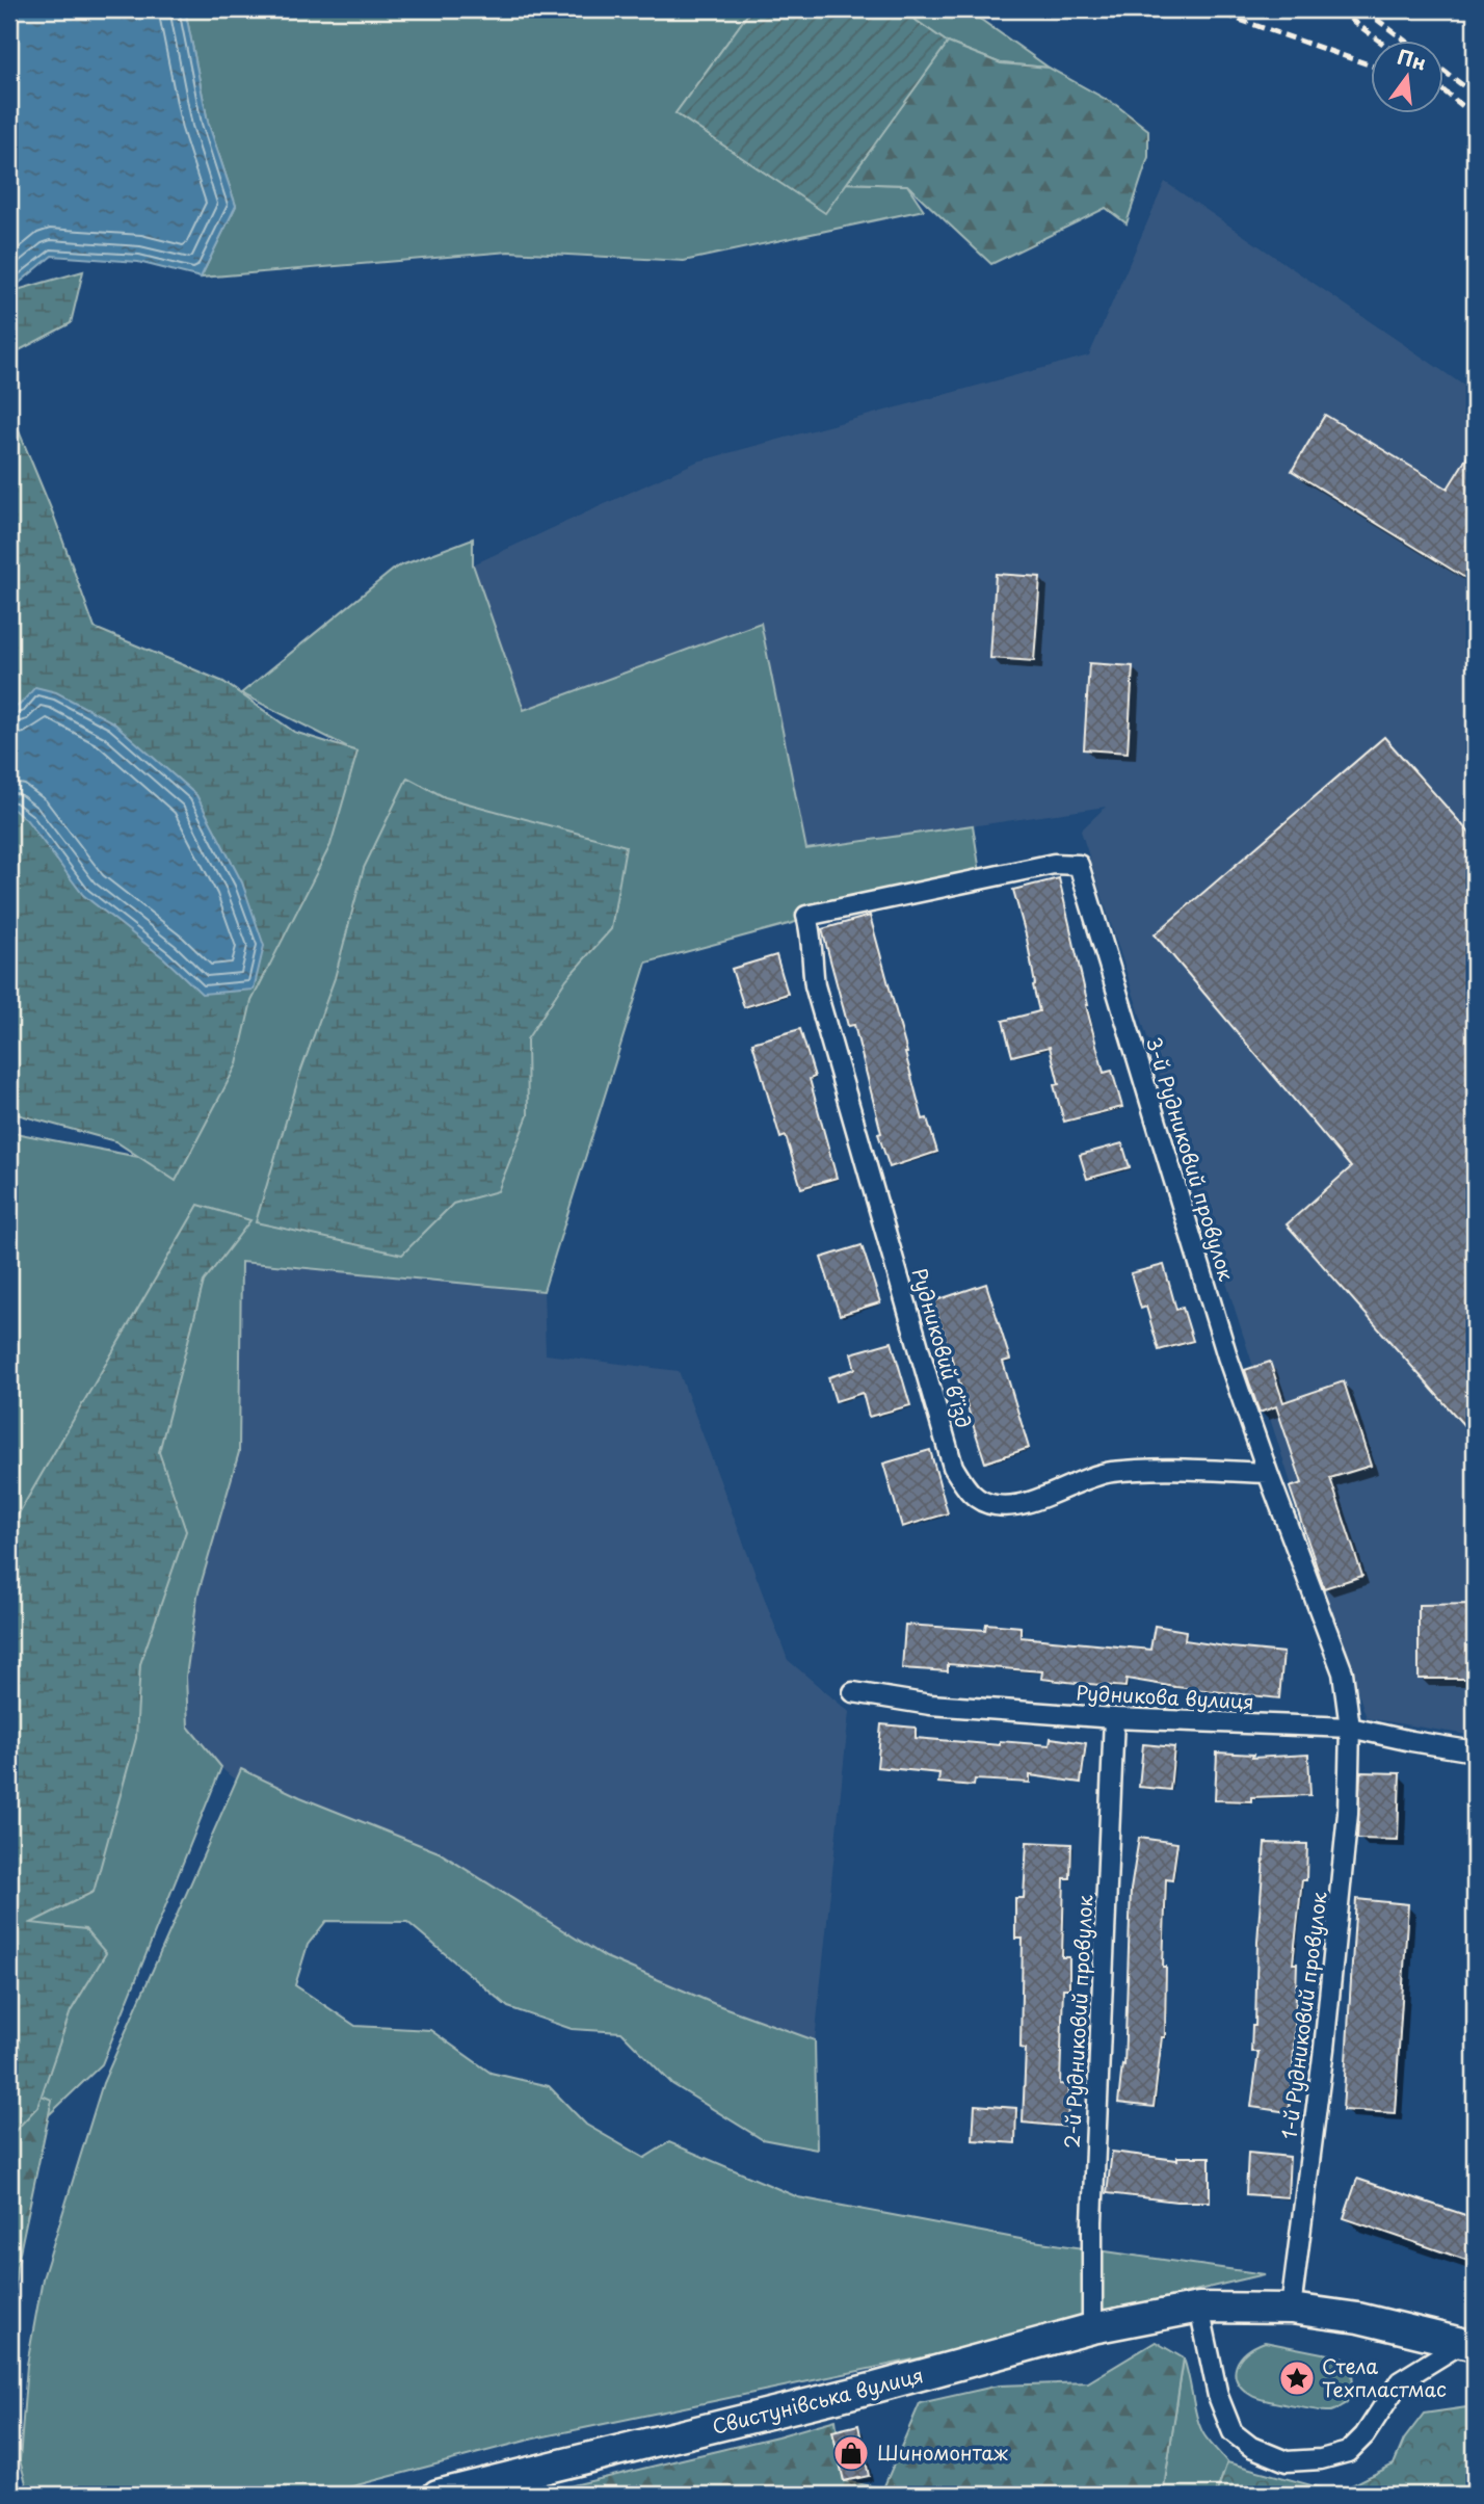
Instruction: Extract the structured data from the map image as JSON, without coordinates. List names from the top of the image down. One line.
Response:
{"streets":{"main road":["Свистунівська вулиця"],"street":["3-й Рудниковий провулок","Рудниковий в’їзд","Рудникова вулиця","1-й Рудниковий провулок","2-й Рудниковий провулок"]},"crossings":[["3-й Рудниковий провулок","Рудниковий в’їзд"],["3-й Рудниковий провулок","Рудникова вулиця"],["3-й Рудниковий провулок","1-й Рудниковий провулок"],["Рудникова вулиця","1-й Рудниковий провулок"],["Рудникова вулиця","2-й Рудниковий провулок"],["1-й Рудниковий провулок","Свистунівська вулиця"],["2-й Рудниковий провулок","Свистунівська вулиця"]],"places":{"place":["Стела Техпластмас"],"shop":["Шиномонтаж"]},"north":"top"}
